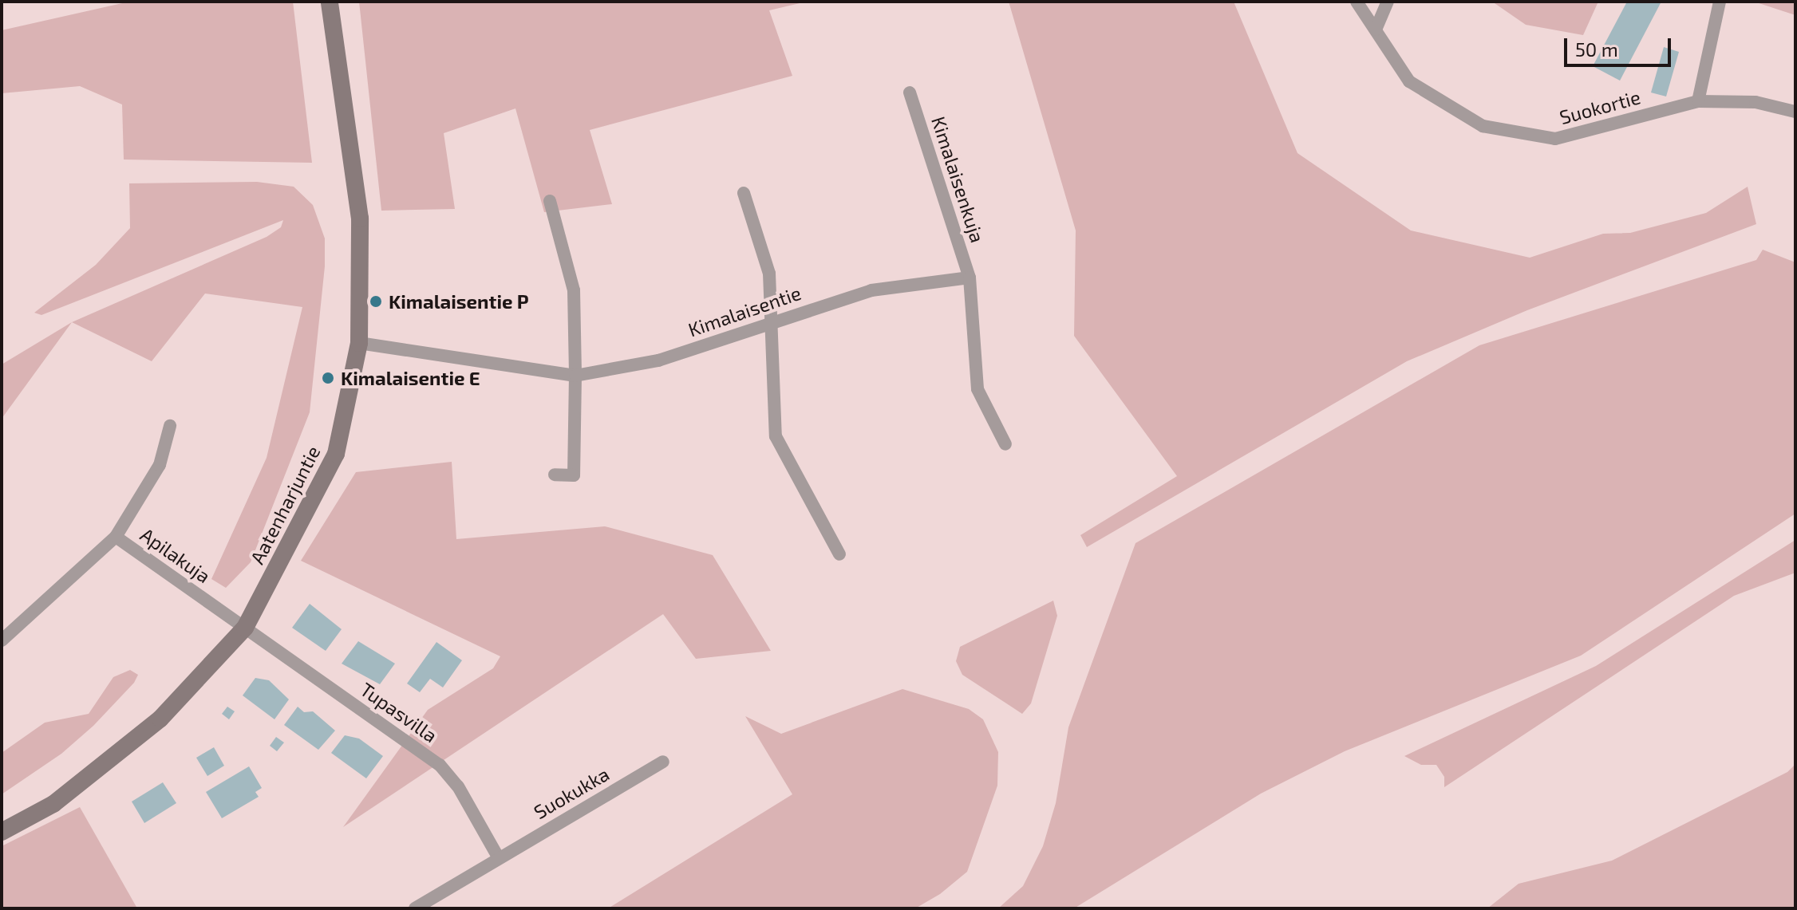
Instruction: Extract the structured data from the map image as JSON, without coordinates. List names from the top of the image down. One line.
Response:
{"streets":{"street":["Suokortie","Kimalaisenkuja","Kimalaisentie","Aatenharjuntie","Apilakuja","Tupasvilla","Suokukka"]},"crossings":[["Kimalaisenkuja","Kimalaisentie"],["Kimalaisentie","Aatenharjuntie"],["Aatenharjuntie","Apilakuja"],["Aatenharjuntie","Tupasvilla"],["Apilakuja","Tupasvilla"],["Tupasvilla","Suokukka"]],"places":["Kimalaisentie P","Kimalaisentie E"],"scale_bar":"50 m"}
